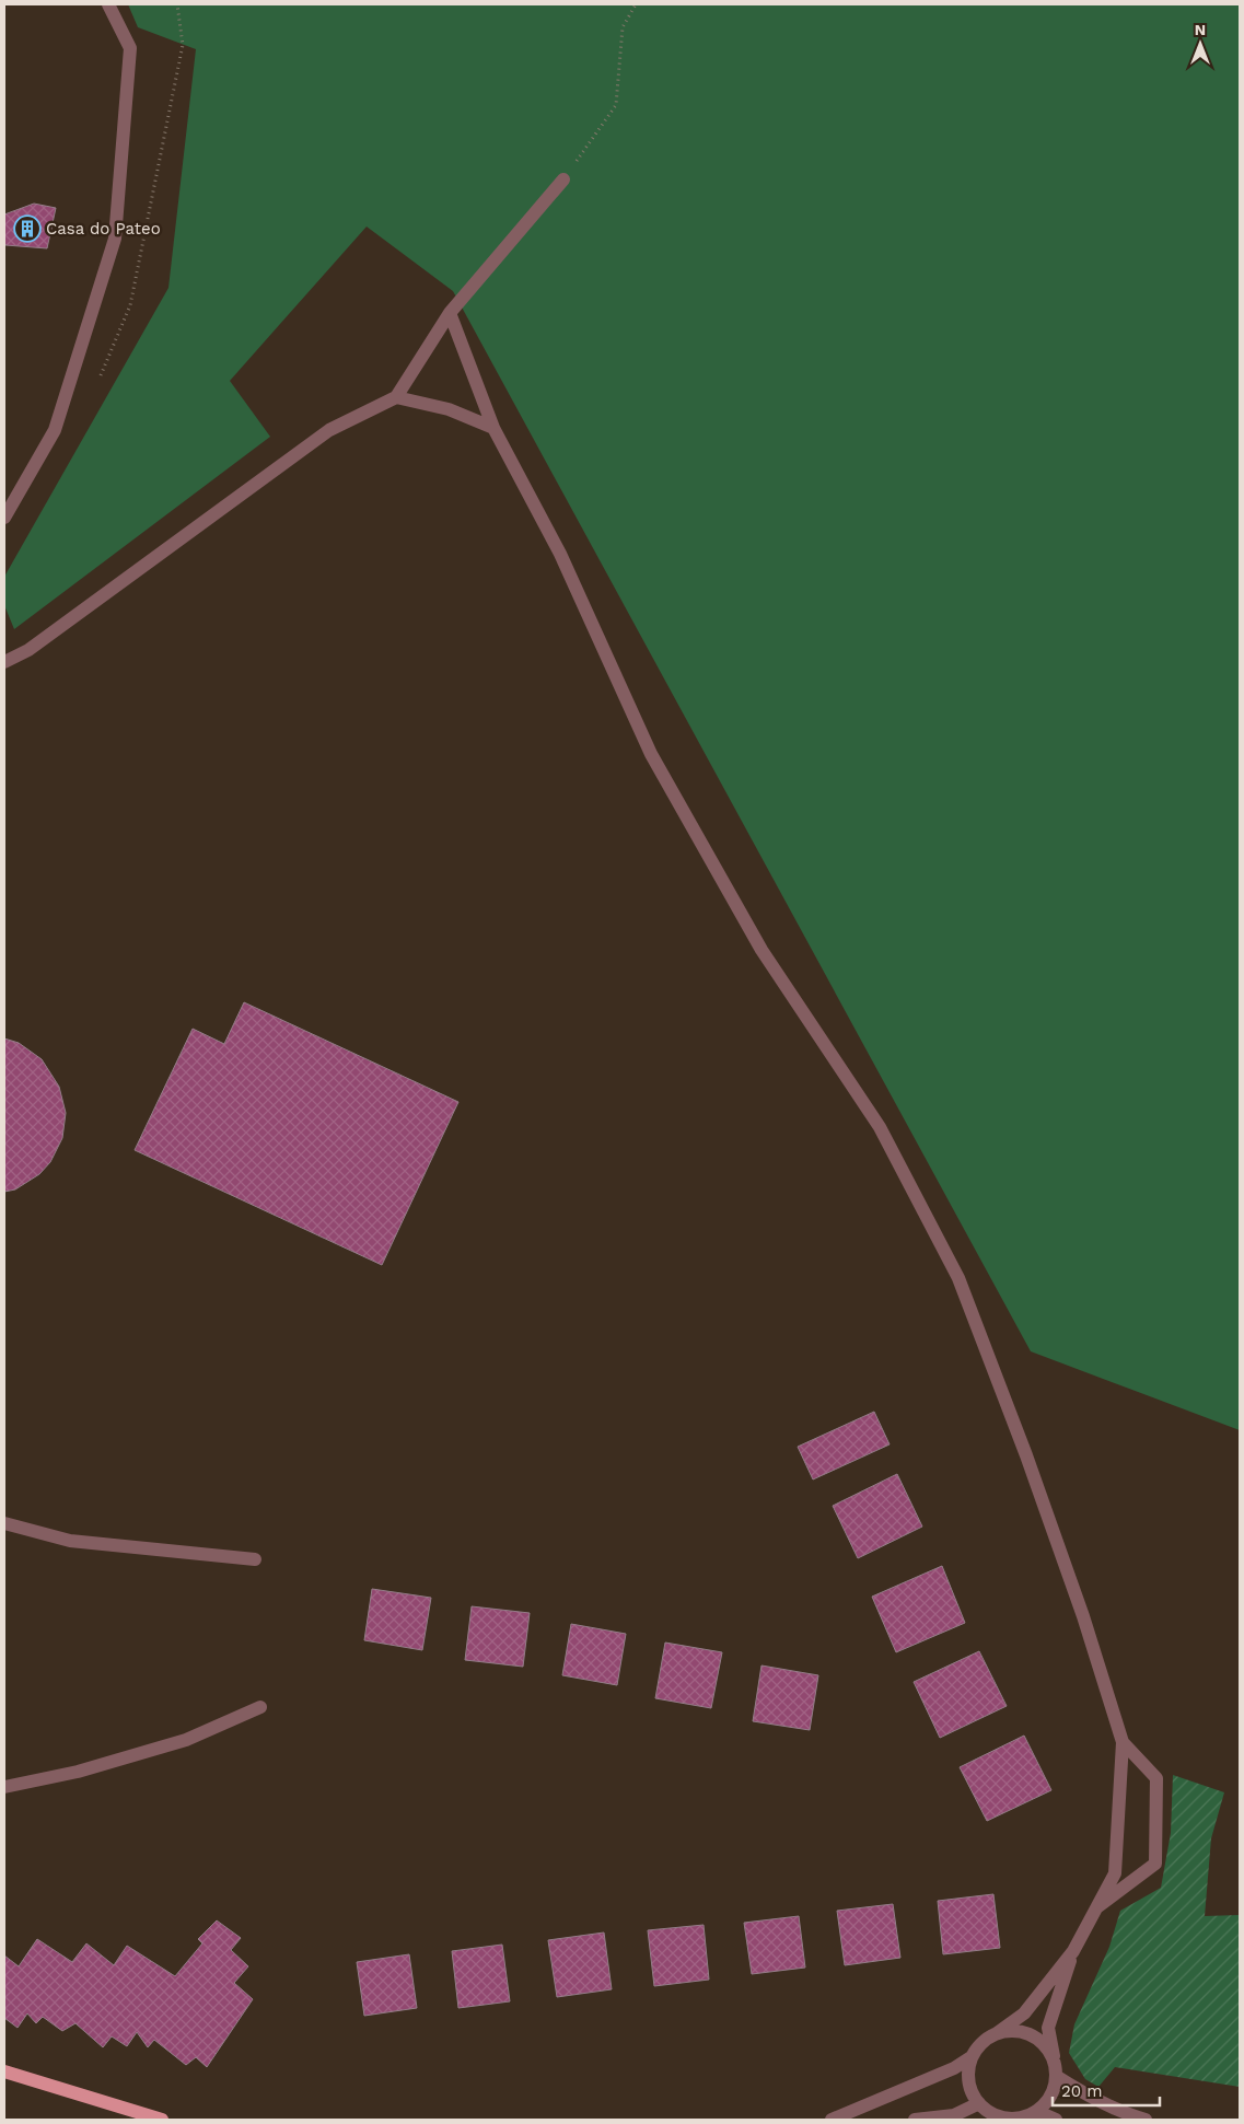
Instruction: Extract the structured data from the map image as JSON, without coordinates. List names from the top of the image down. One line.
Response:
{"places":{"building":["Casa do Pateo"]},"scale_bar":"20 m","north":"top"}
